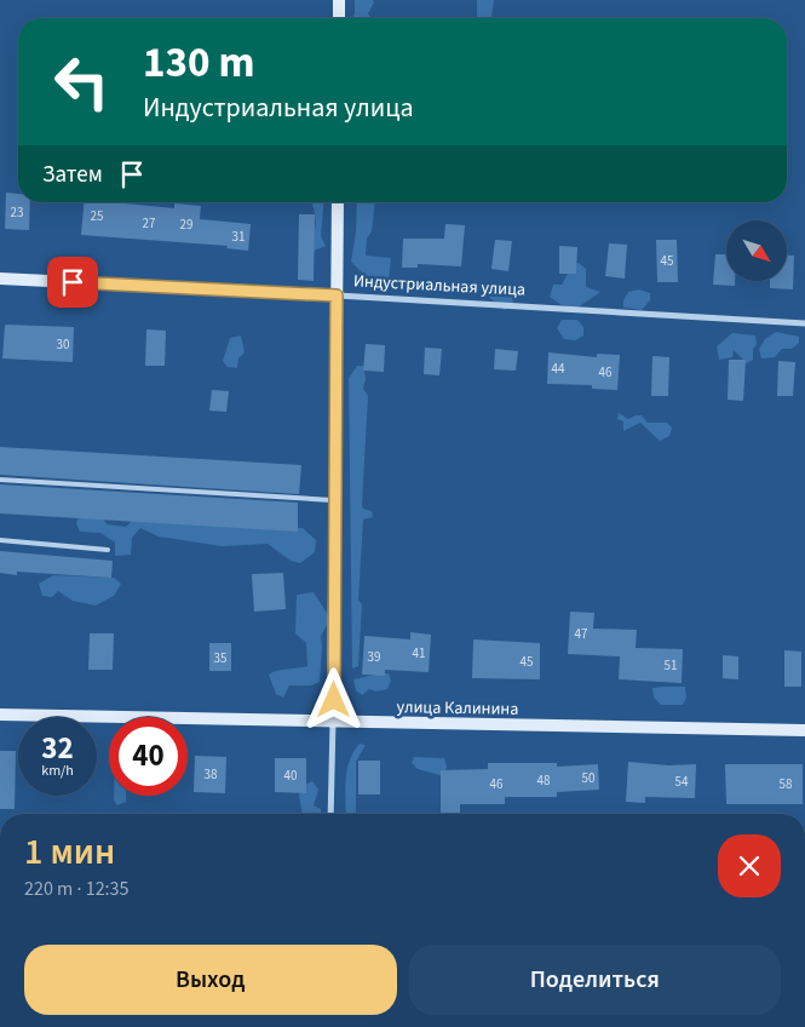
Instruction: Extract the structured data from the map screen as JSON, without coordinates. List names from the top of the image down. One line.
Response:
{"streets":{"street":["Индустриальная улица","улица Калинина"]},"house_numbers":["23","25","27","29","31","45","30","44","46","47","41","39","35","45","51","38","40","50","48","54","46","58"],"north":"bottom right","page":{"turn":["130 m","Индустриальная улица"],"then":"Затем","speed":"32 km/h","limit":"40","heading":["1 мин","220 m · 12:35"],"buttons":["Выход","Поделиться"]}}
